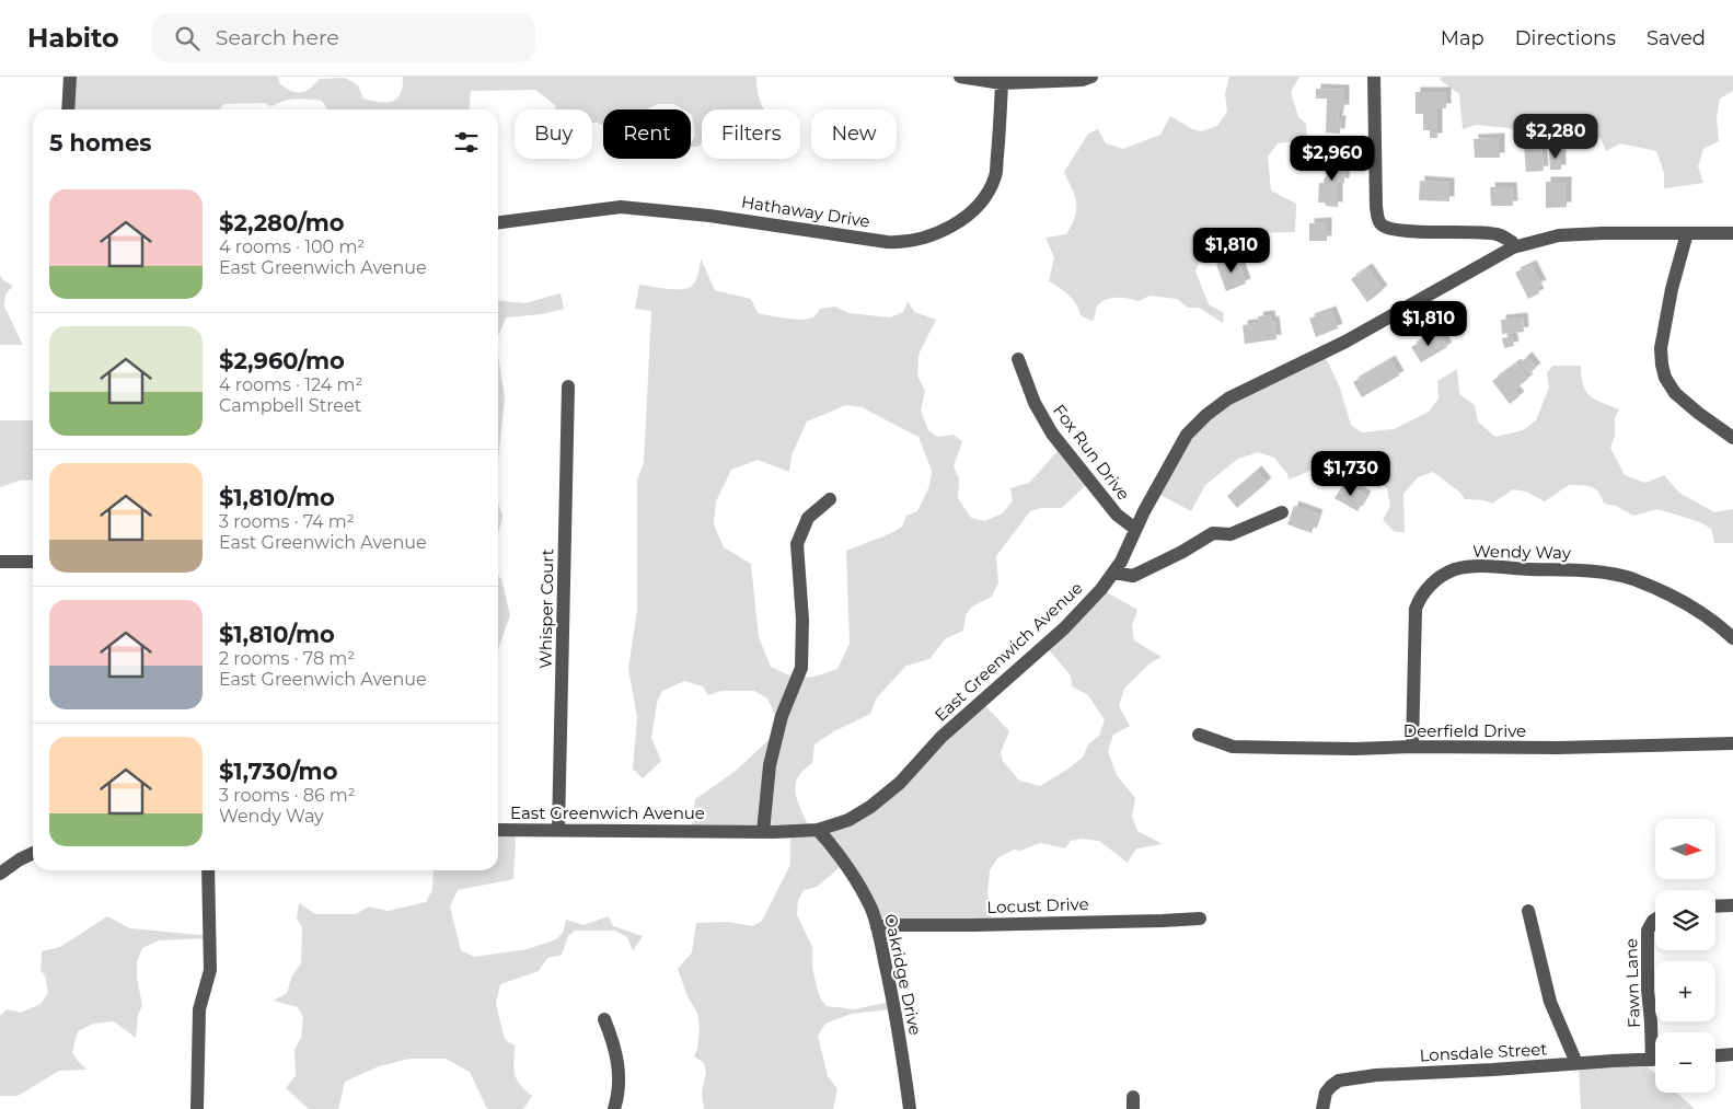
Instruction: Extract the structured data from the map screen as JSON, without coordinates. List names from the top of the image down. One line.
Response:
{"streets":{"street":["Hathaway Drive","Fox Run Drive","Wendy Way","Whisper Court","East Greenwich Avenue","Deerfield Drive","Locust Drive","Oakridge Drive","Fawn Lane","Lonsdale Street"]},"crossings":[["Fox Run Drive","East Greenwich Avenue"],["Wendy Way","Deerfield Drive"],["Whisper Court","East Greenwich Avenue"],["East Greenwich Avenue","Oakridge Drive"],["Locust Drive","Oakridge Drive"]],"north":"right","page":{"header":"Habito","search":"Search here","nav":["Map","Directions","Saved"],"chip":["Buy","Rent","Filters","New"],"heading":"5 homes","price":["$2,280","$2,960","$1,810","$1,810","$1,730"],"list":[{"name":"$2,280/mo","note":"4 rooms · 100 m² · East Greenwich Avenue"},{"name":"$2,960/mo","note":"4 rooms · 124 m² · Campbell Street"},{"name":"$1,810/mo","note":"3 rooms · 74 m² · East Greenwich Avenue"},{"name":"$1,810/mo","note":"2 rooms · 78 m² · East Greenwich Avenue"},{"name":"$1,730/mo","note":"3 rooms · 86 m² · Wendy Way"}],"map_buttons":["+","−"]}}
